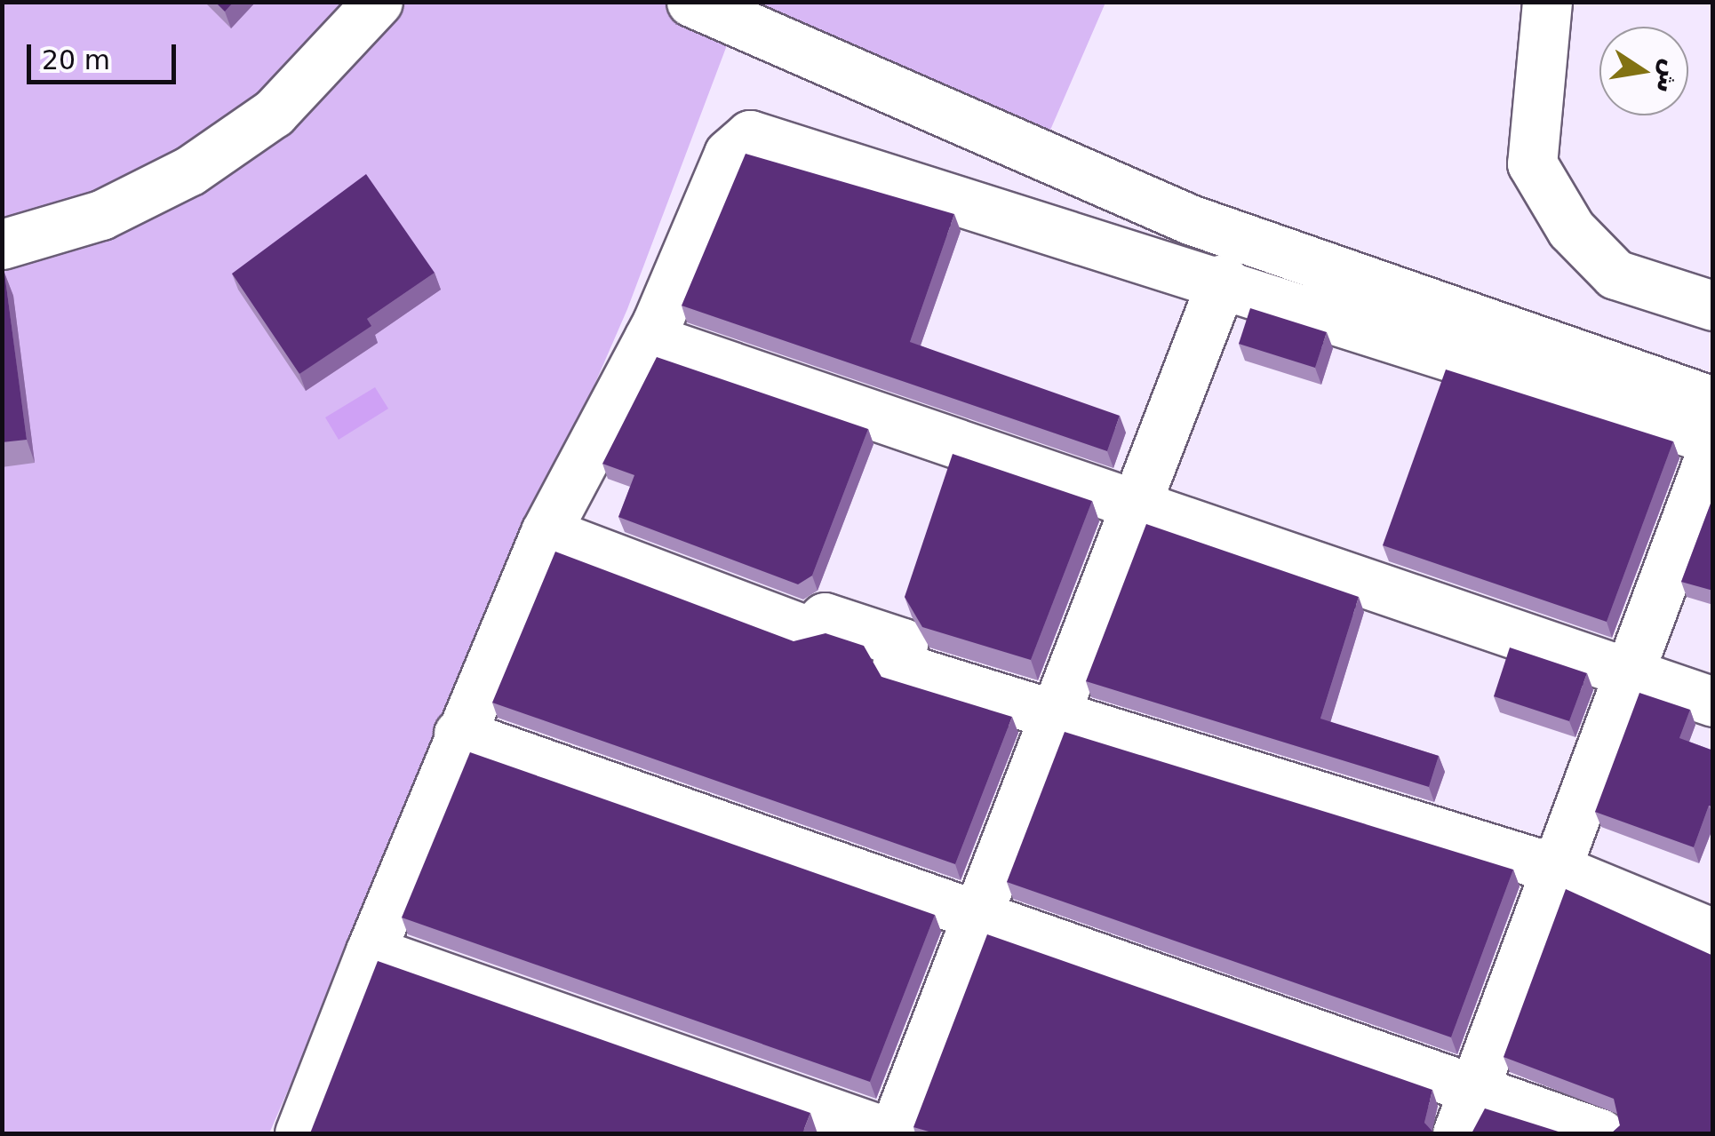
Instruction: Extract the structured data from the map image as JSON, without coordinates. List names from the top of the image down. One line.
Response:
{"scale_bar":"20 m","north":"right"}
